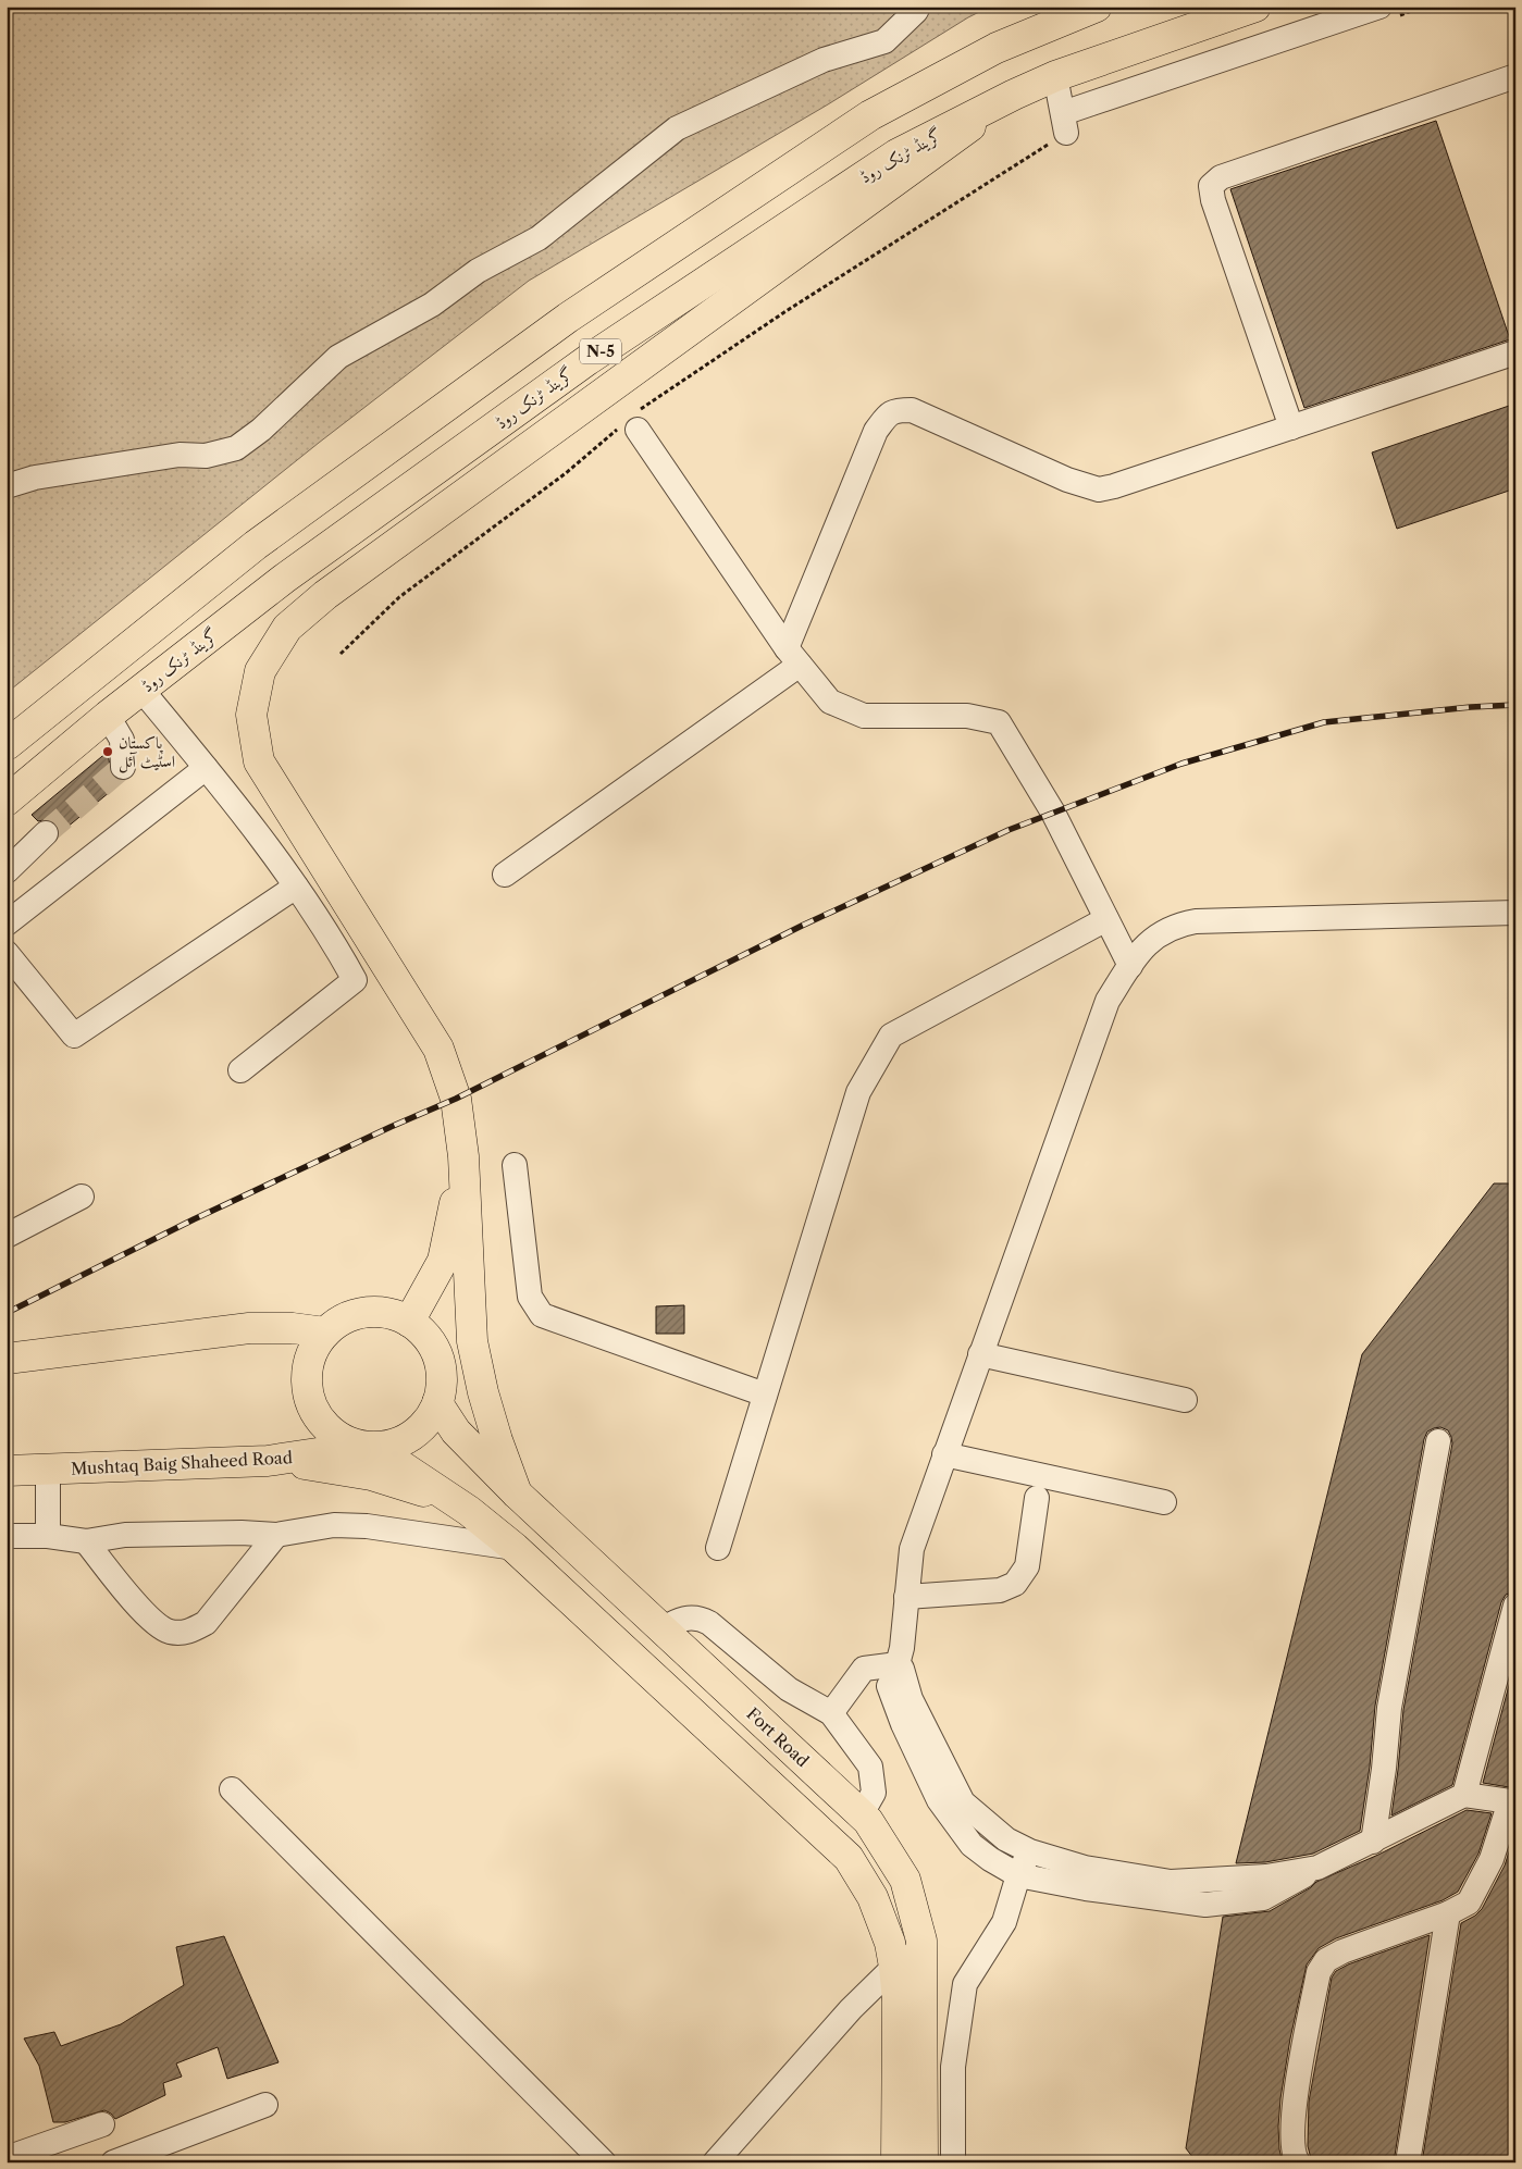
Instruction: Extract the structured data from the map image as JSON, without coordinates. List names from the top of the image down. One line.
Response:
{"streets":{"main road":["گرینڈ ٹرنک روڈ","N-5","Mushtaq Baig Shaheed Road","Fort Road"]},"crossings":[["Mushtaq Baig Shaheed Road","Fort Road"]],"places":["پاکستان اسٹیٹ آئل"]}
